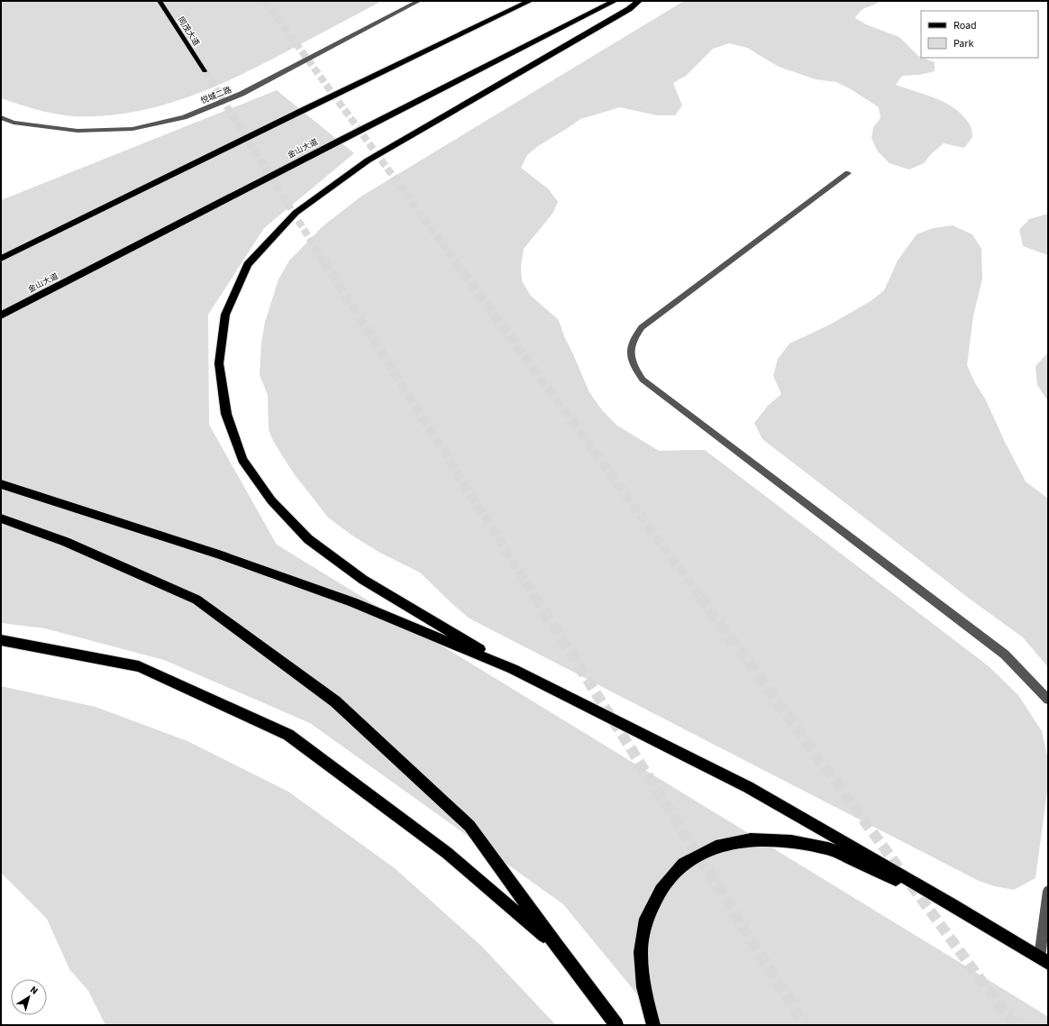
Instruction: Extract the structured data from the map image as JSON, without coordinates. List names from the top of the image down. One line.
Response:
{"streets":{"highway":["金山大道"],"main road":["同茂大道"],"street":["悦城二路"]},"legend":["Road","Park"],"north":"top right"}
